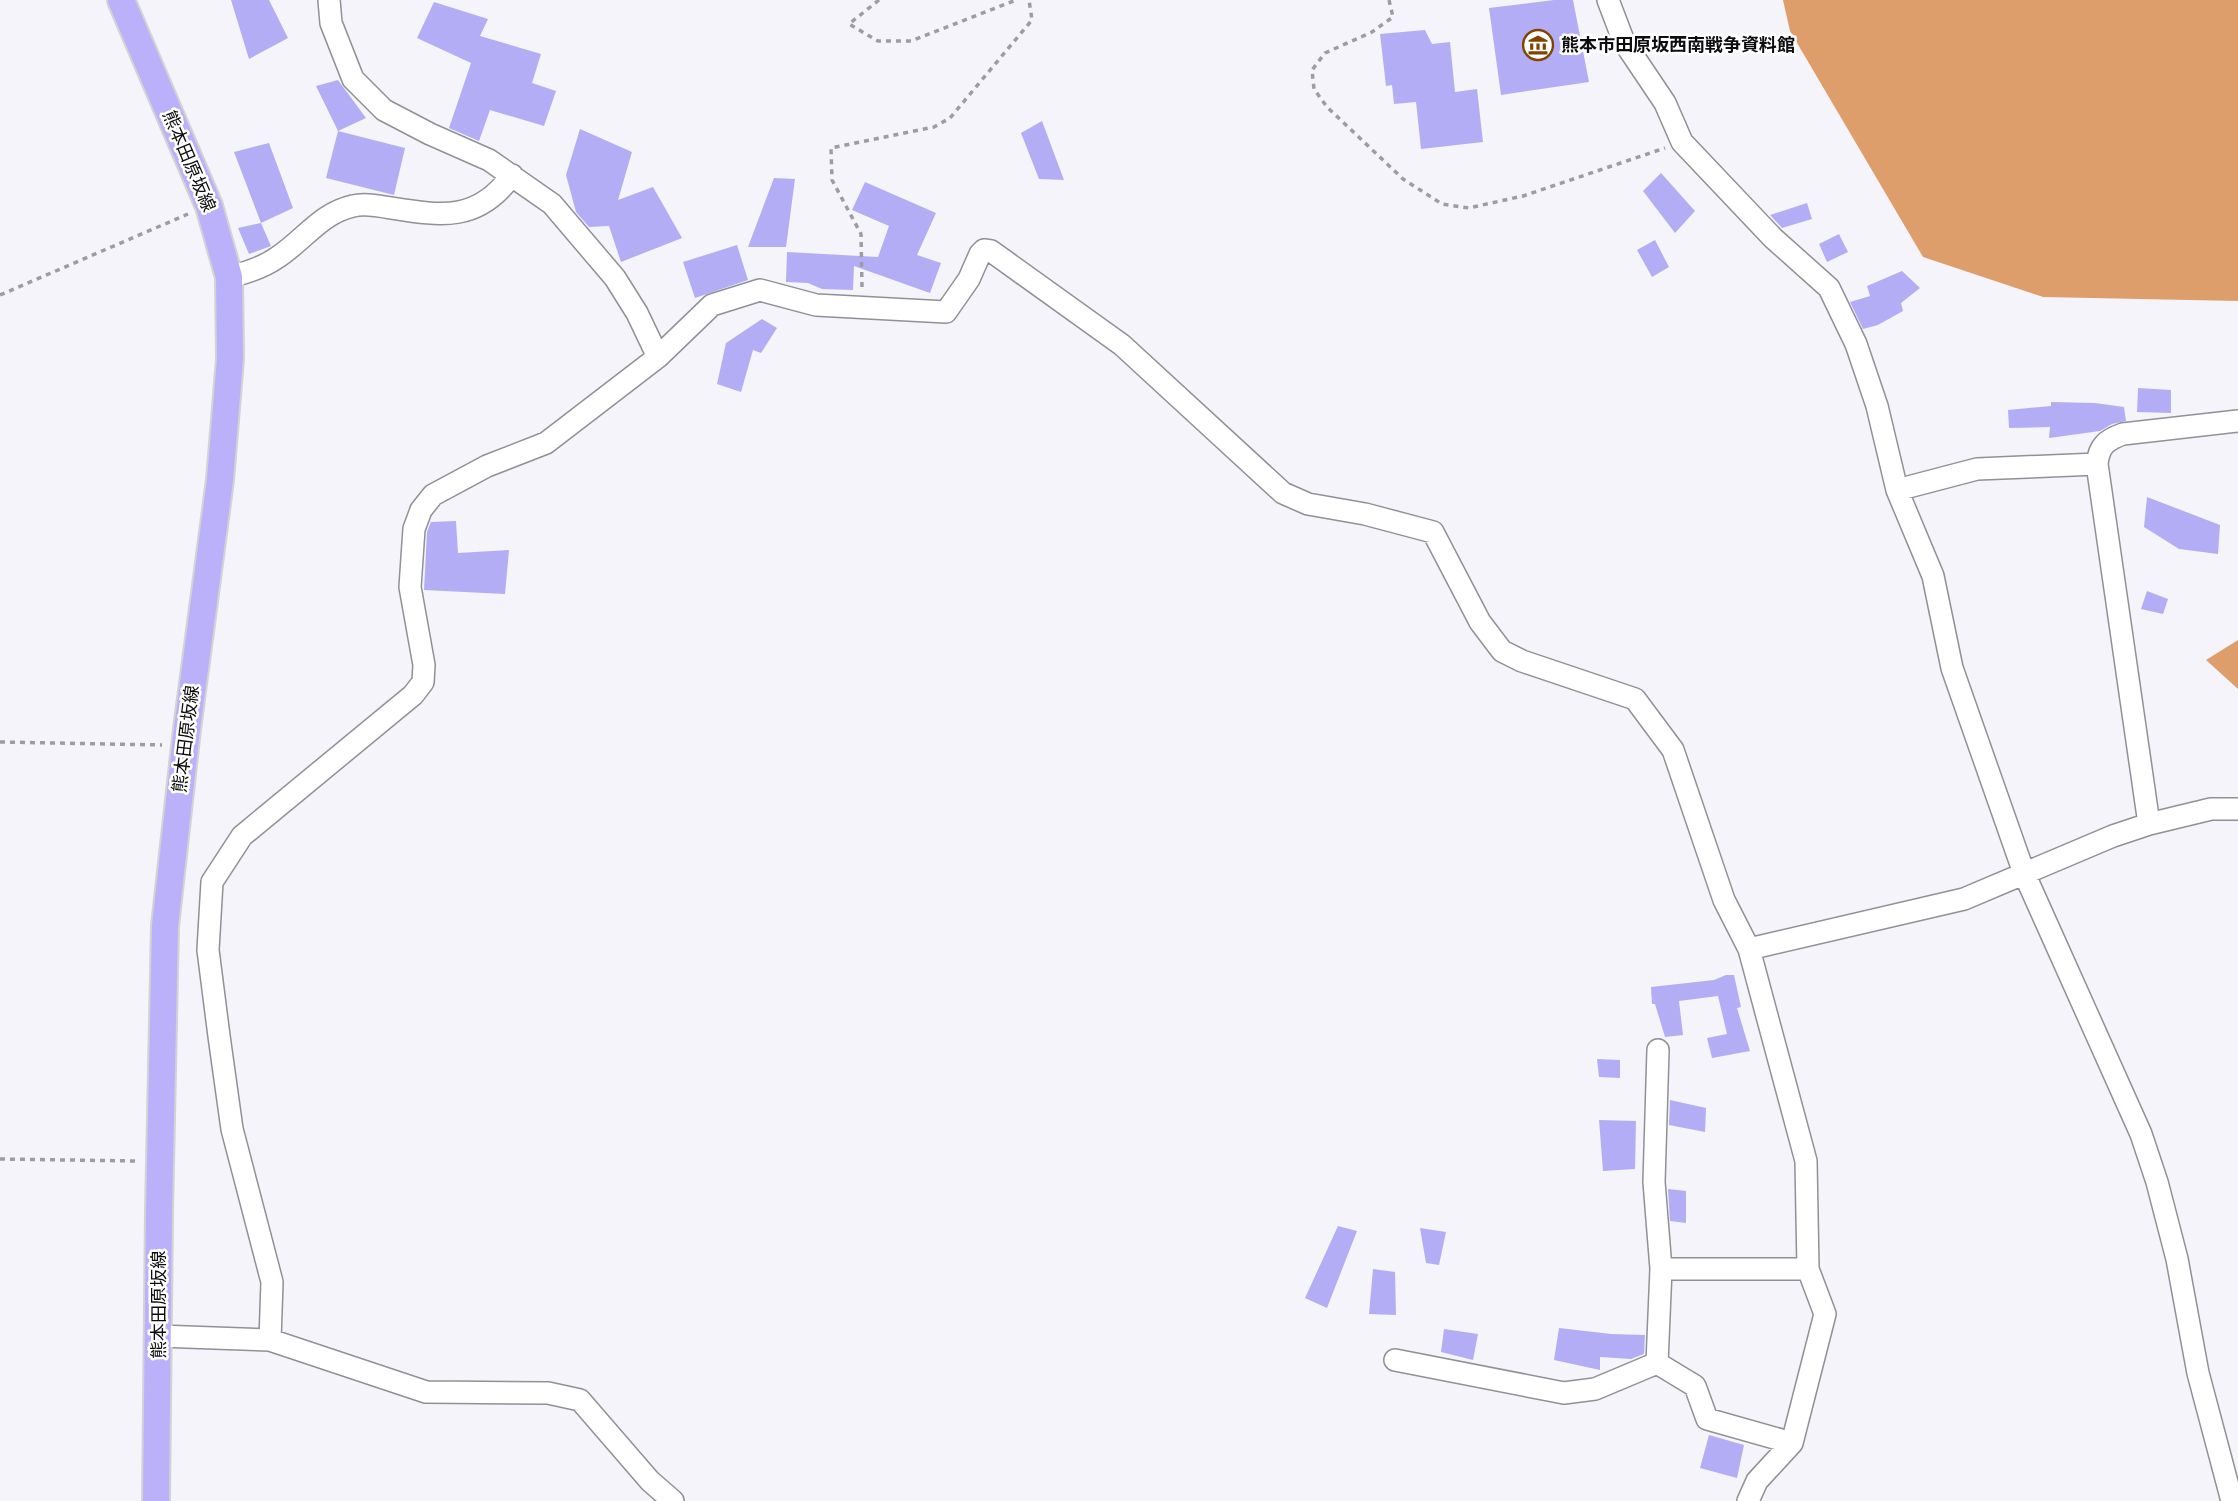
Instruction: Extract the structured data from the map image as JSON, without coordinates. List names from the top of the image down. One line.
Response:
{"streets":{"main road":["熊本田原坂線"]},"places":{"museum":["熊本市田原坂西南戦争資料館"]}}
